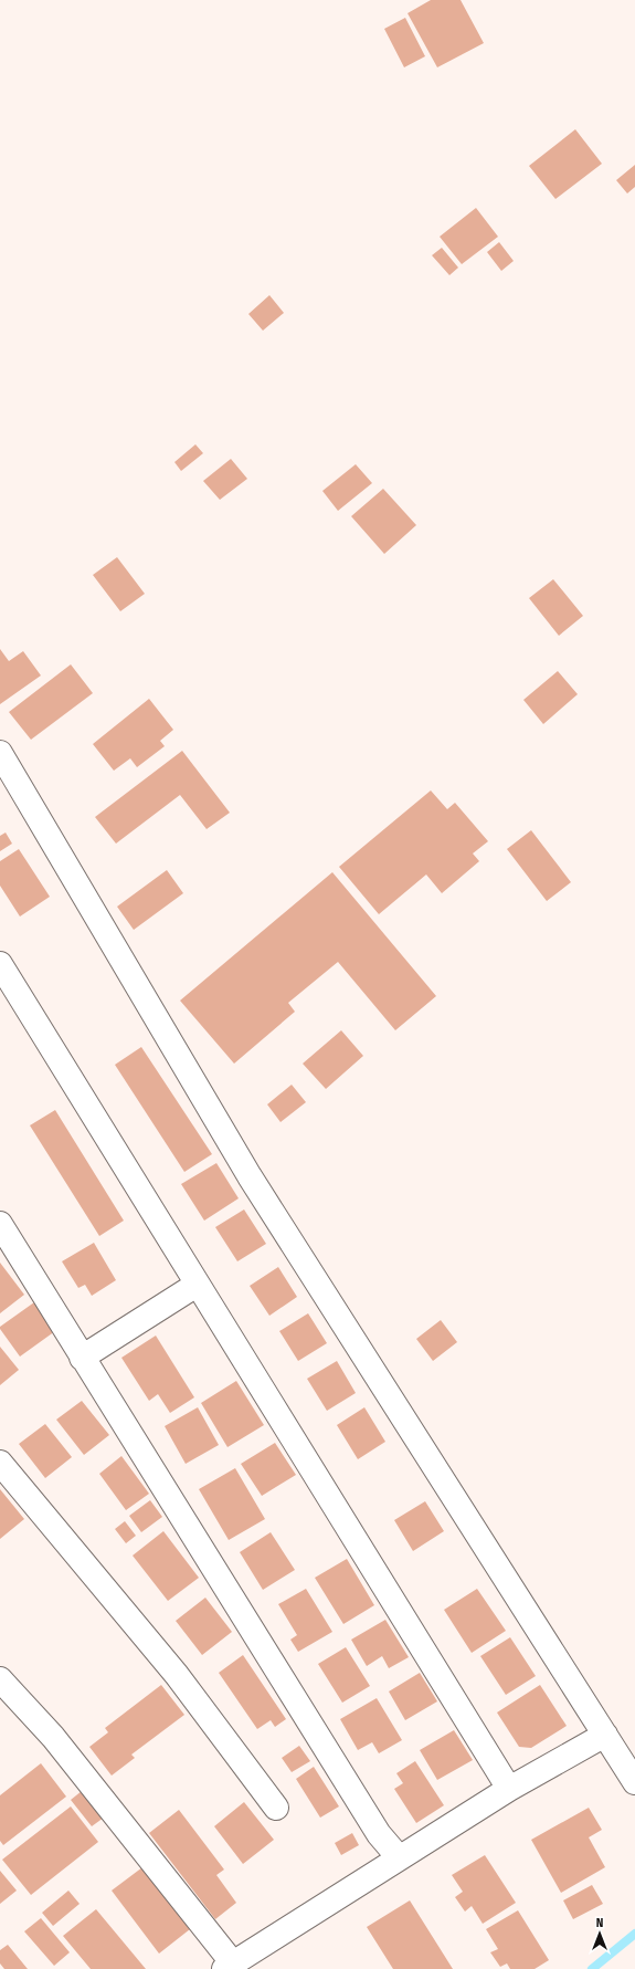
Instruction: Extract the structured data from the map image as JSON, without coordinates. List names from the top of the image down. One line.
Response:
{"north":"top"}
